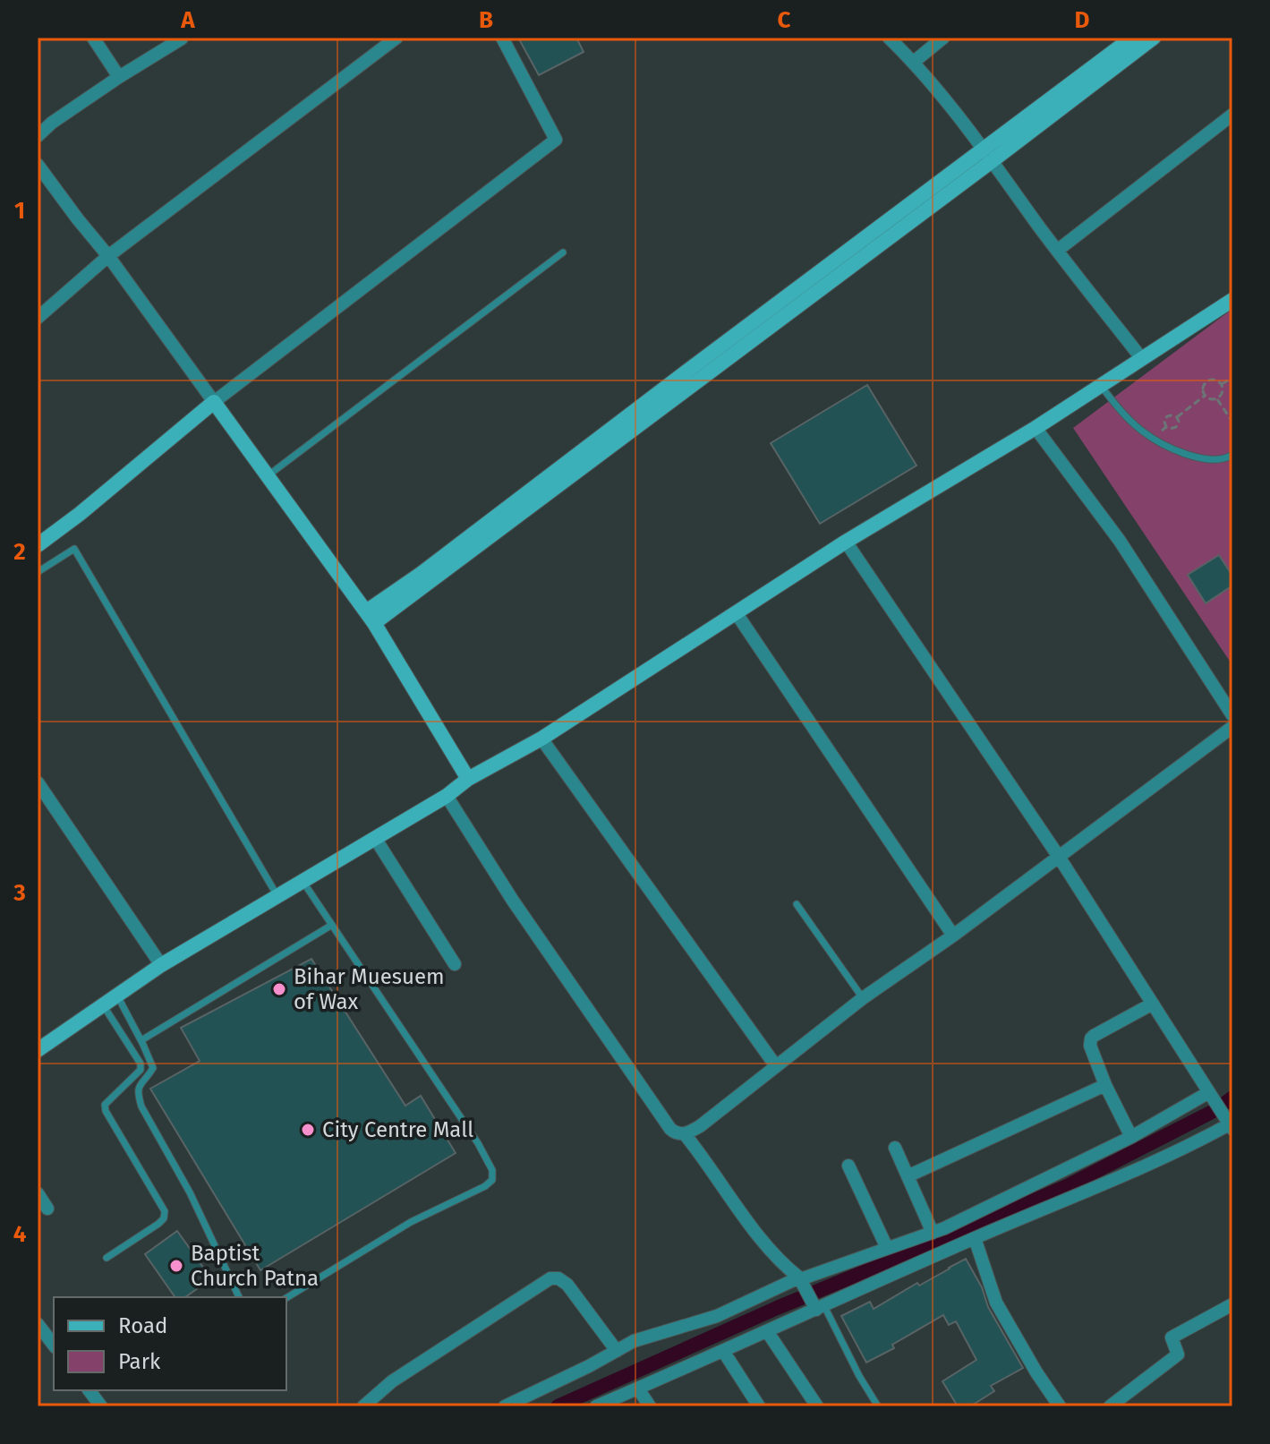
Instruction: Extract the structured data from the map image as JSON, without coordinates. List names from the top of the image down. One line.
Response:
{"places":["Bihar Muesuem of Wax","City Centre Mall","Baptist Church Patna"],"legend":["Road","Park"],"grid":{"columns":["A","B","C","D"],"rows":["1","2","3","4"]}}
